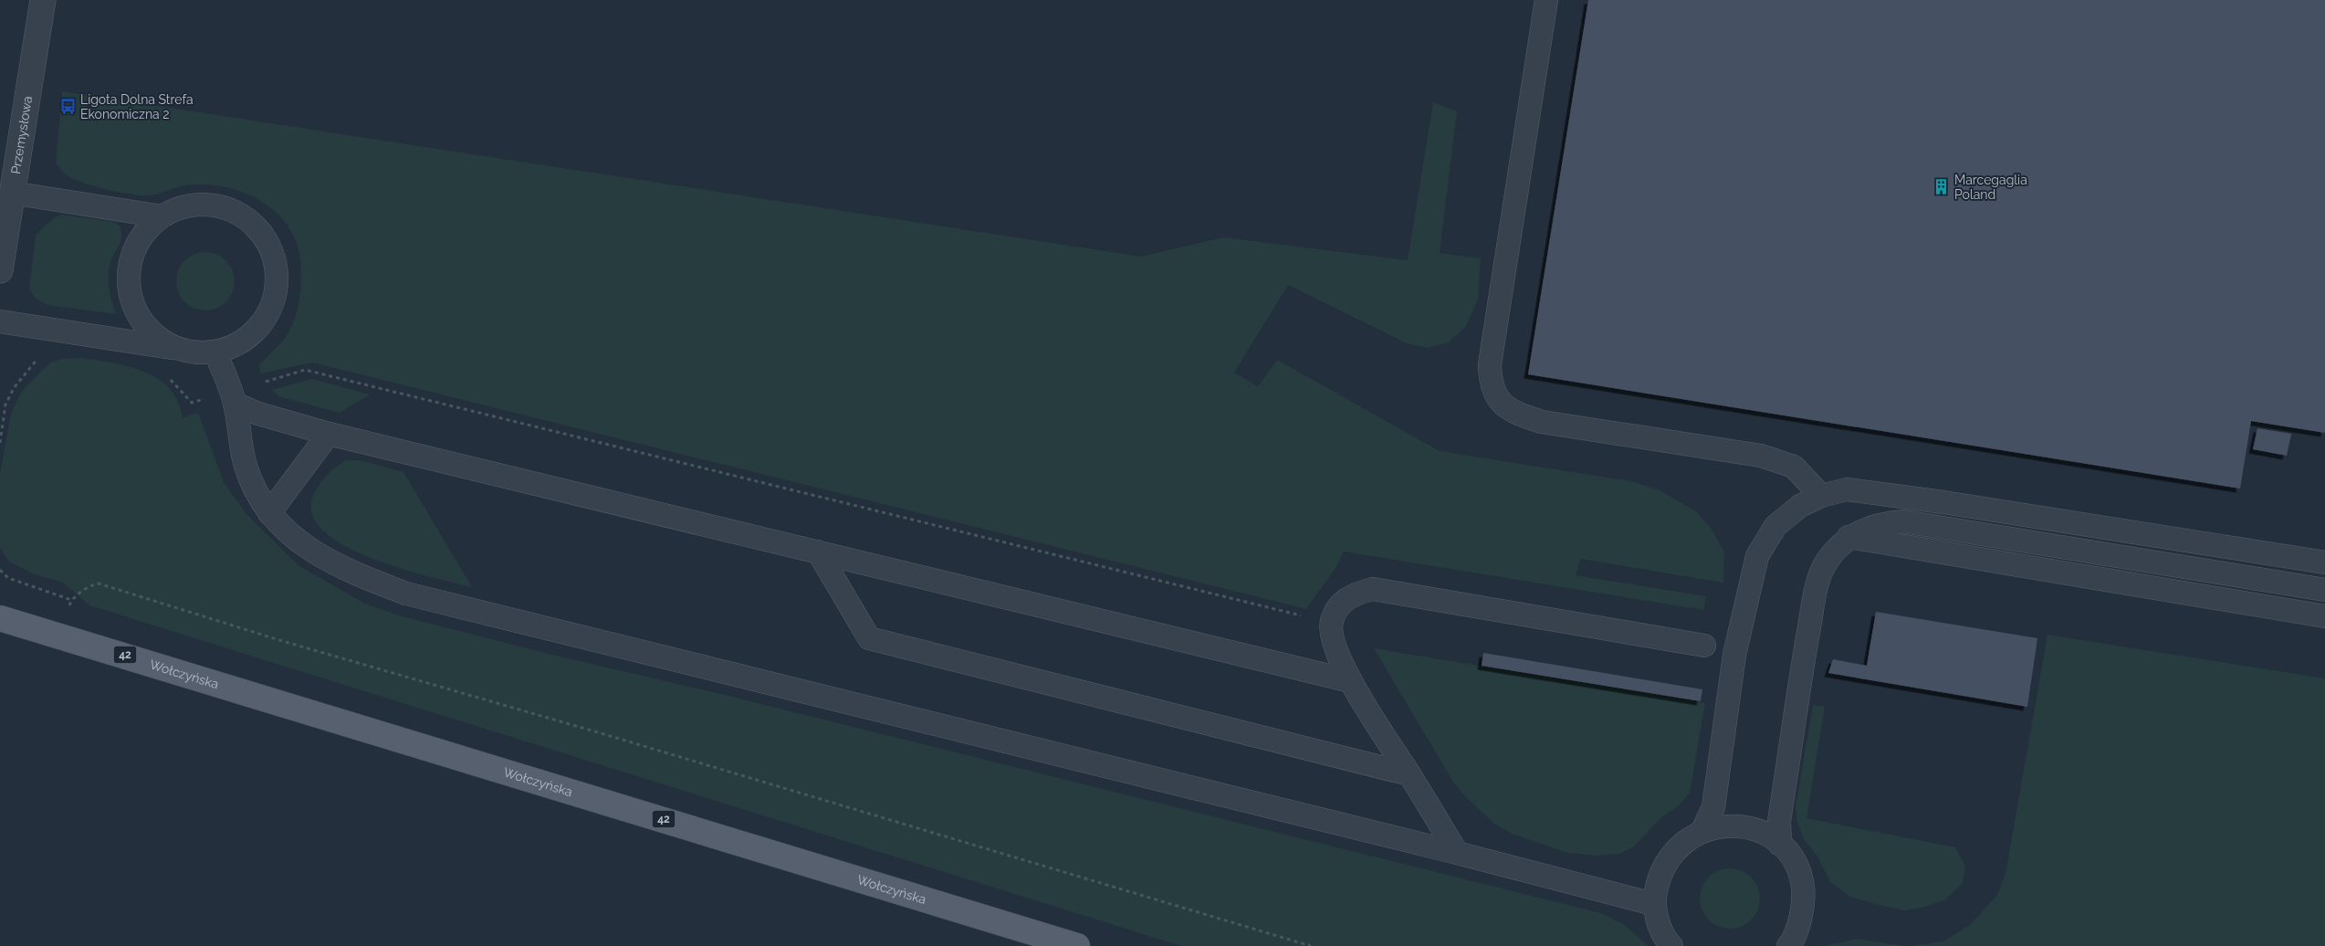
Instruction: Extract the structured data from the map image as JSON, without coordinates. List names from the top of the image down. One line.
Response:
{"streets":{"main road":["42","Wołczyńska"],"street":["Przemysłowa"]},"places":{"bus stop":["Ligota Dolna Strefa Ekonomiczna 2"],"building":["Marcegaglia Poland"]}}
